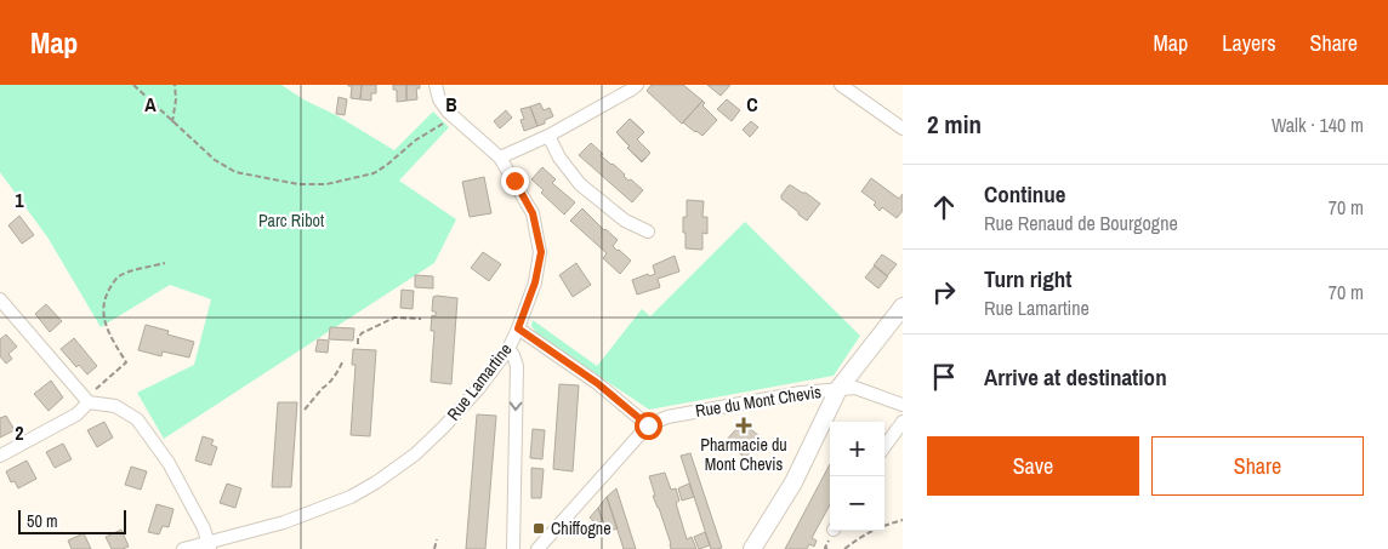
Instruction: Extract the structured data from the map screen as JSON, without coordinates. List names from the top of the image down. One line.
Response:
{"streets":{"street":["Rue Lamartine","Rue du Mont Chevis"]},"parks":["Parc Ribot"],"places":{"health":["Pharmacie du Mont Chevis"],"transit":["Chiffogne"]},"scale_bar":"50 m","page":{"header":"Map","nav":["Map","Layers","Share"],"heading":["2 min","Walk · 140 m"],"list":[["Continue","Rue Renaud de Bourgogne","70 m"],["Turn right","Rue Lamartine","70 m"],"Arrive at destination"],"buttons":["Save","Share"],"map_buttons":["+","−"],"scale":"50 m"},"grid":{"columns":["A","B","C"],"rows":["1","2"]}}
